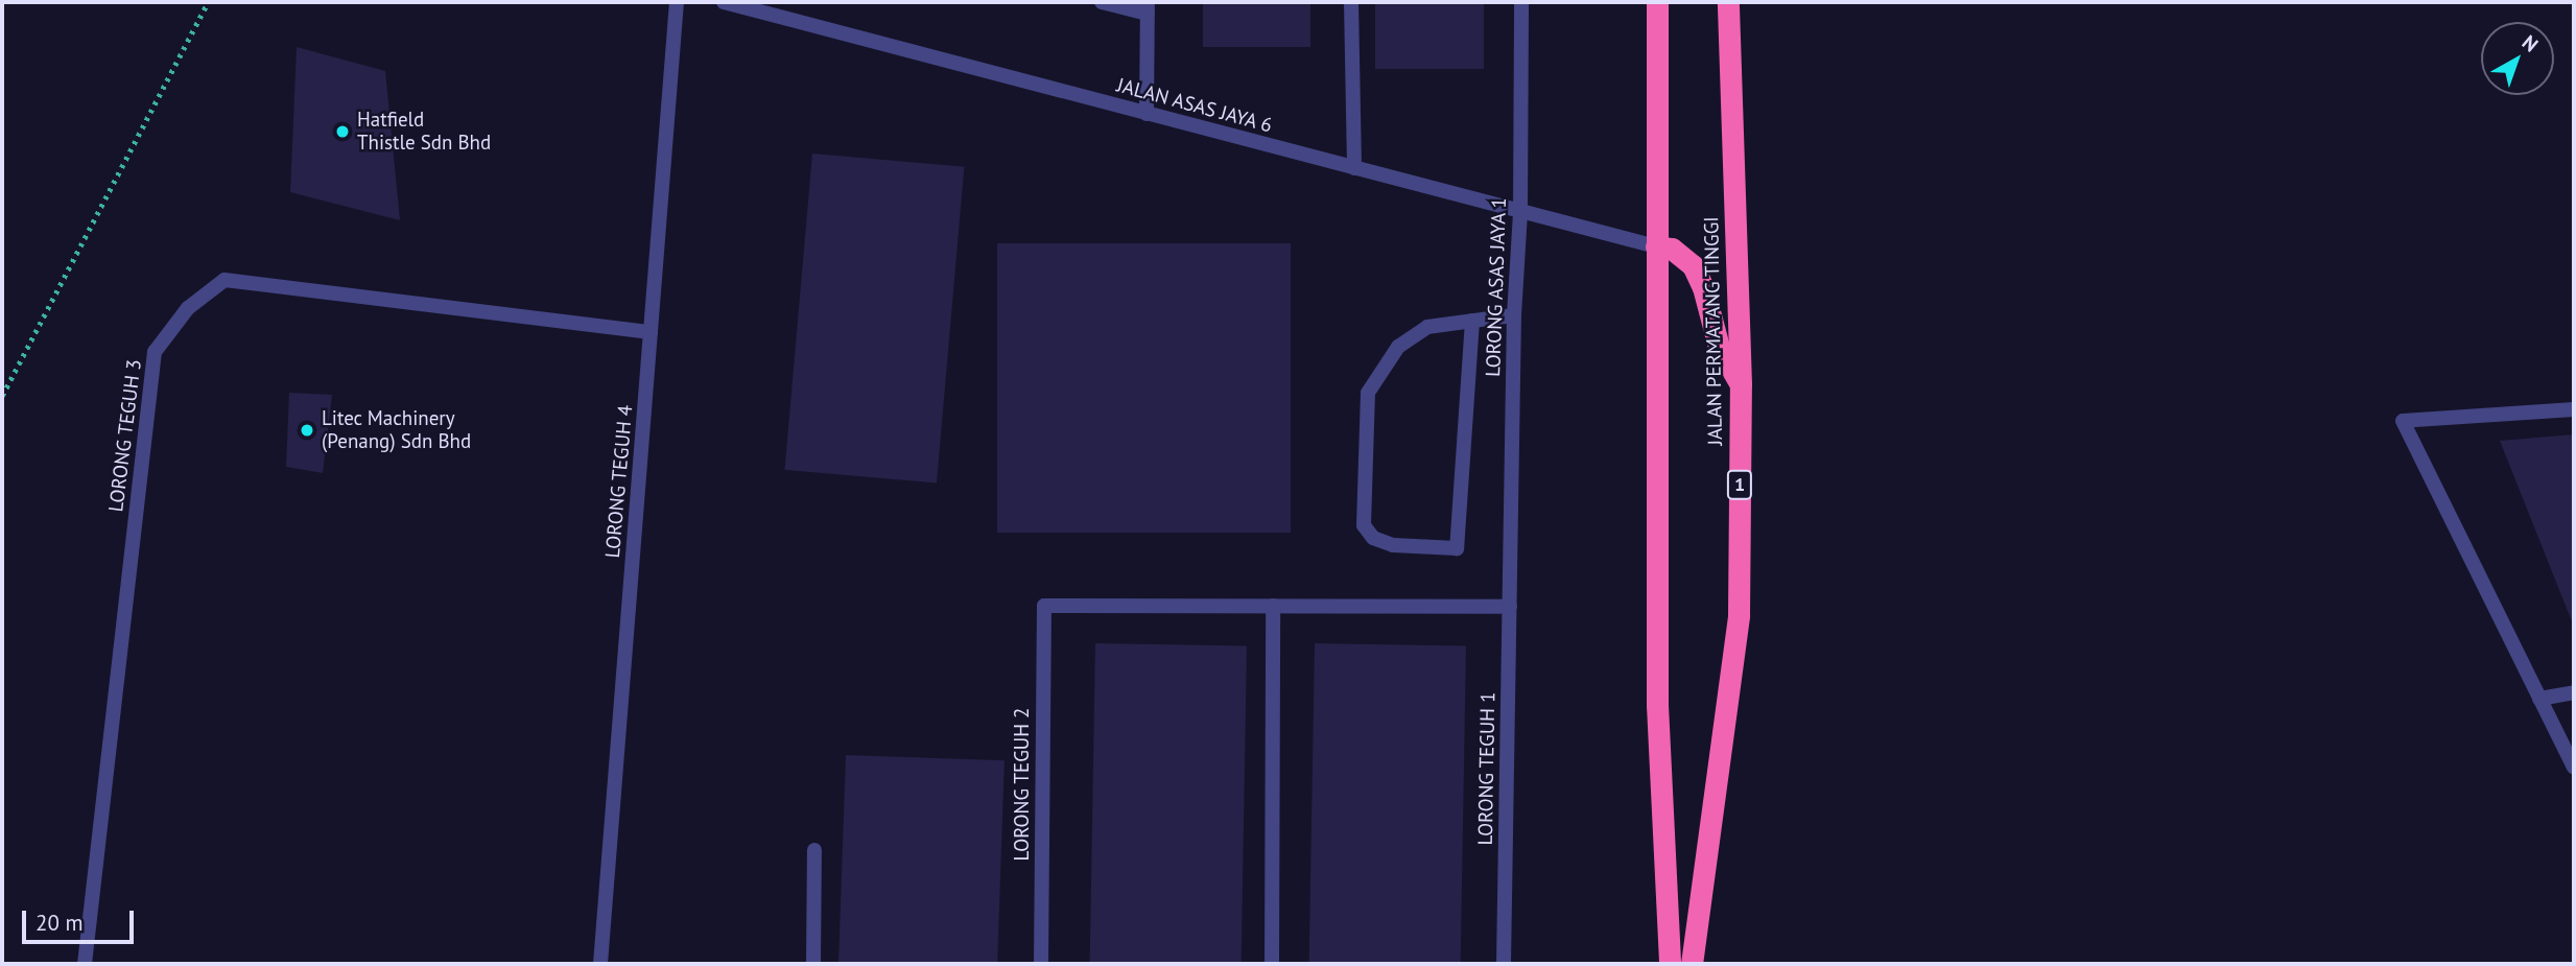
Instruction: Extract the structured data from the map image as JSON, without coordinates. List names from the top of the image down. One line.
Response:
{"streets":{"highway":["JALAN PERMATANG TINGGI","1"],"street":["JALAN ASAS JAYA 6","LORONG ASAS JAYA 1","LORONG TEGUH 3","LORONG TEGUH 4","LORONG TEGUH 1","LORONG TEGUH 2"]},"crossings":[["JALAN ASAS JAYA 6","LORONG ASAS JAYA 1"],["LORONG ASAS JAYA 1","LORONG TEGUH 1"],["LORONG TEGUH 3","LORONG TEGUH 4"]],"places":["Hatfield Thistle Sdn Bhd","Litec Machinery (Penang) Sdn Bhd"],"scale_bar":"20 m","north":"top right"}
